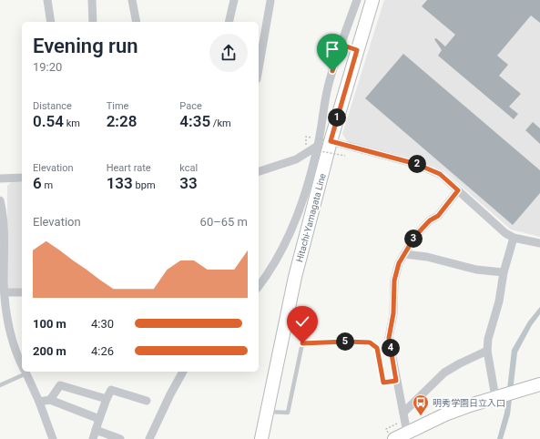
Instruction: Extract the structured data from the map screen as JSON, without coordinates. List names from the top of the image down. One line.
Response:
{"streets":{"main road":["Hitachi-Yamagata Line"]},"places":{"bus stop":["明秀学園日立入口"]},"page":{"heading":["Evening run","19:20"],"stats":[["Distance","0.54 km"],["Time","2:28"],["Pace","4:35 /km"],["Elevation","6 m"],["Heart rate","133 bpm"],["kcal","33"]],"pins":["1","2","3","5","4"],"chart":["Elevation","60–65 m"],"list":[{"name":"100 m","note":"4:30"},{"name":"200 m","note":"4:26"}]}}
